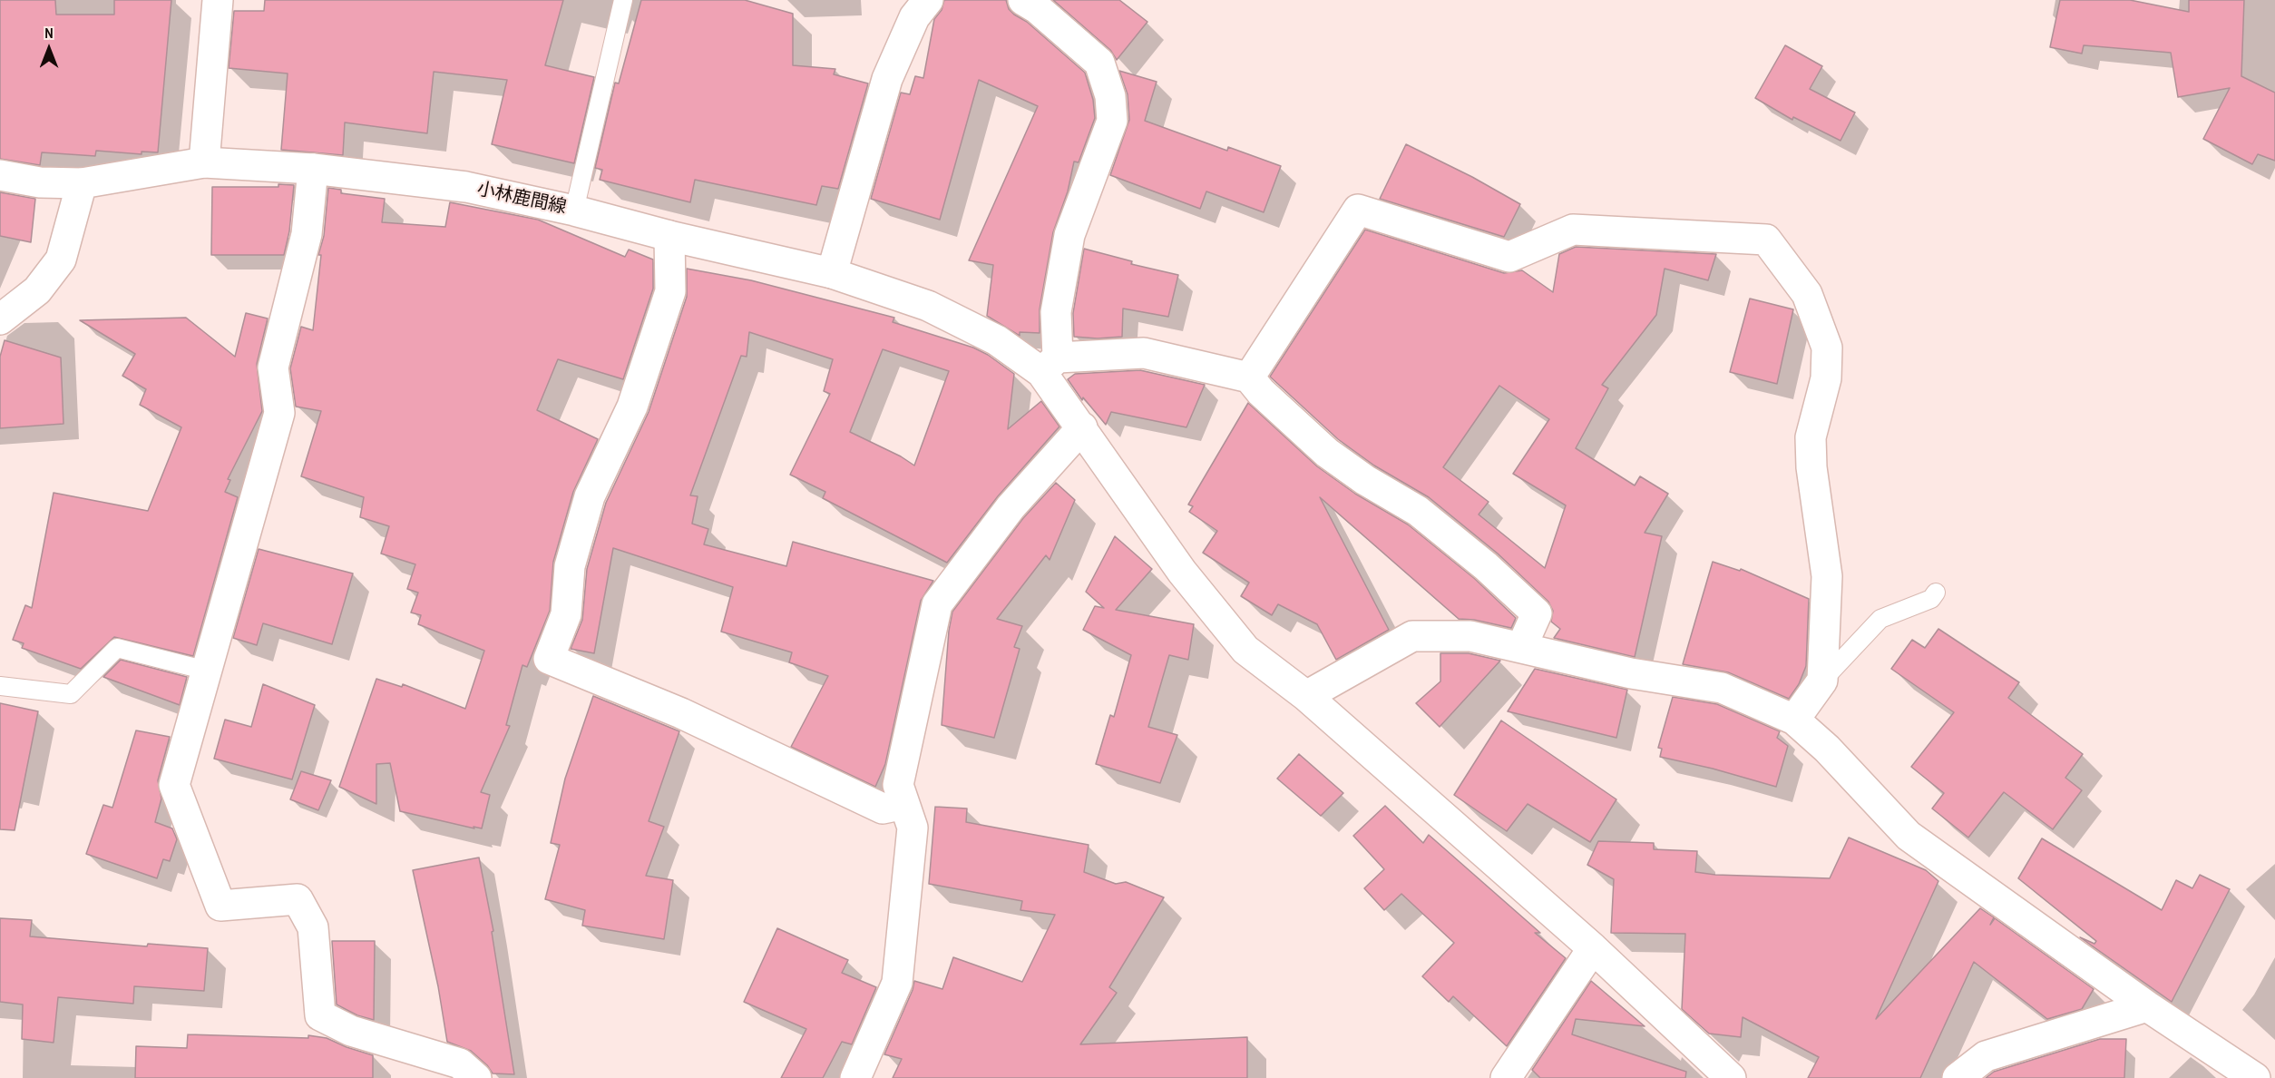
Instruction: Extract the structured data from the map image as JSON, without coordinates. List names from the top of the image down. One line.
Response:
{"streets":{"street":["小林鹿間線"]},"north":"top"}
